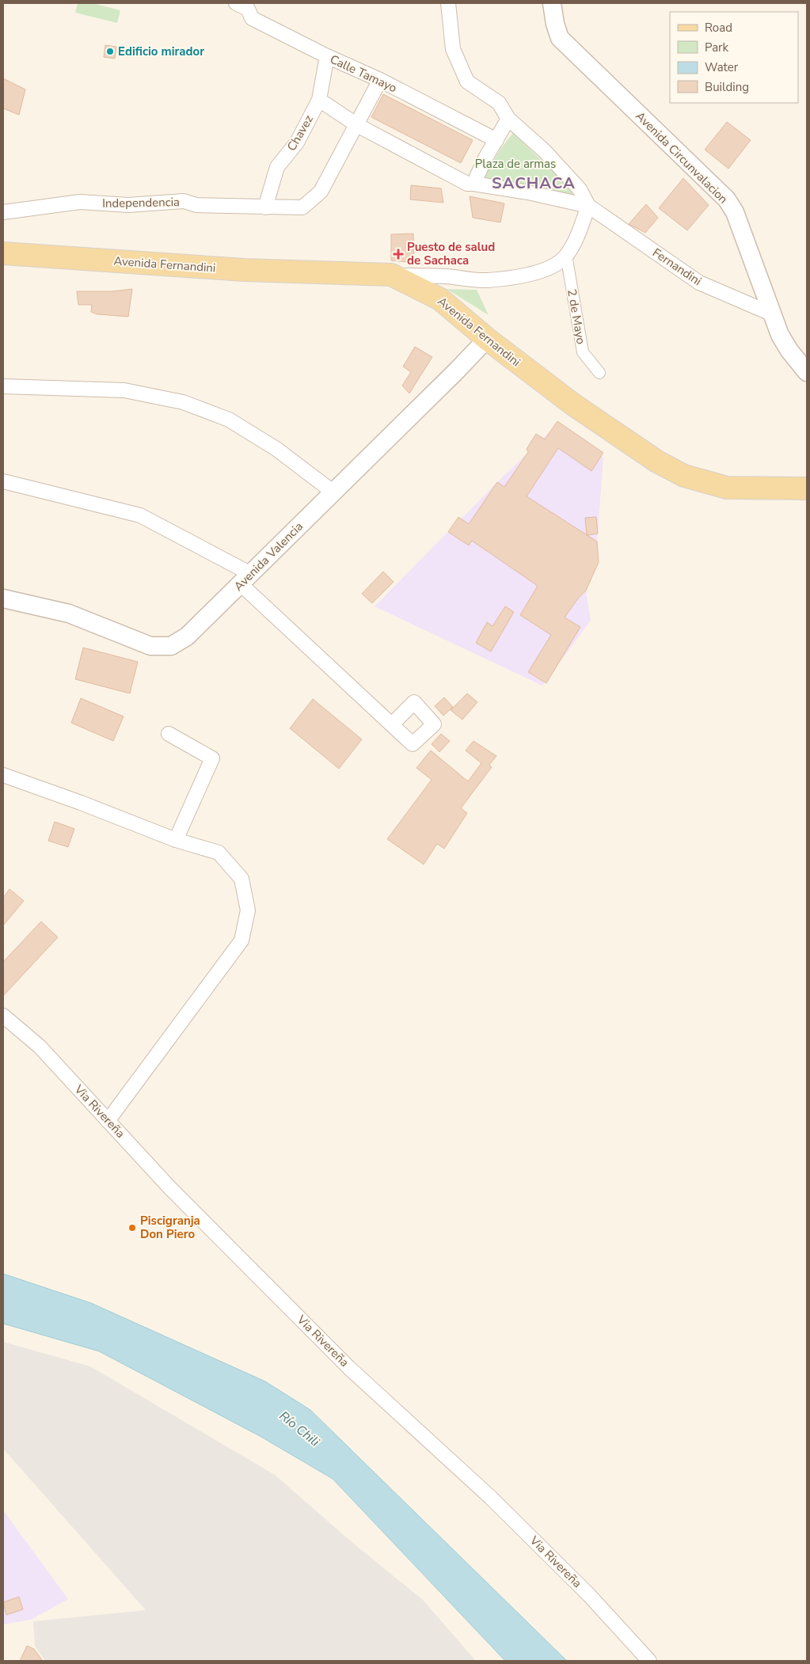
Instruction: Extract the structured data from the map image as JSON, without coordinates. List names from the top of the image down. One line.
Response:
{"streets":{"main road":["Avenida Fernandini"],"street":["Calle Tamayo","Chavez","Avenida Circunvalacion","Independencia","Fernandini","2 de Mayo","Avenida Valencia","Via Rivereña"]},"crossings":[["Calle Tamayo","Chavez"],["Chavez","Independencia"],["Avenida Circunvalacion","Fernandini"],["Avenida Fernandini","Avenida Valencia"]],"districts":["SACHACA"],"water":["Río Chili"],"parks":["Plaza de armas"],"places":{"other":["Edificio mirador","Piscigranja Don Piero"],"health":["Puesto de salud de Sachaca"]},"legend":["Road","Park","Water","Building"]}
